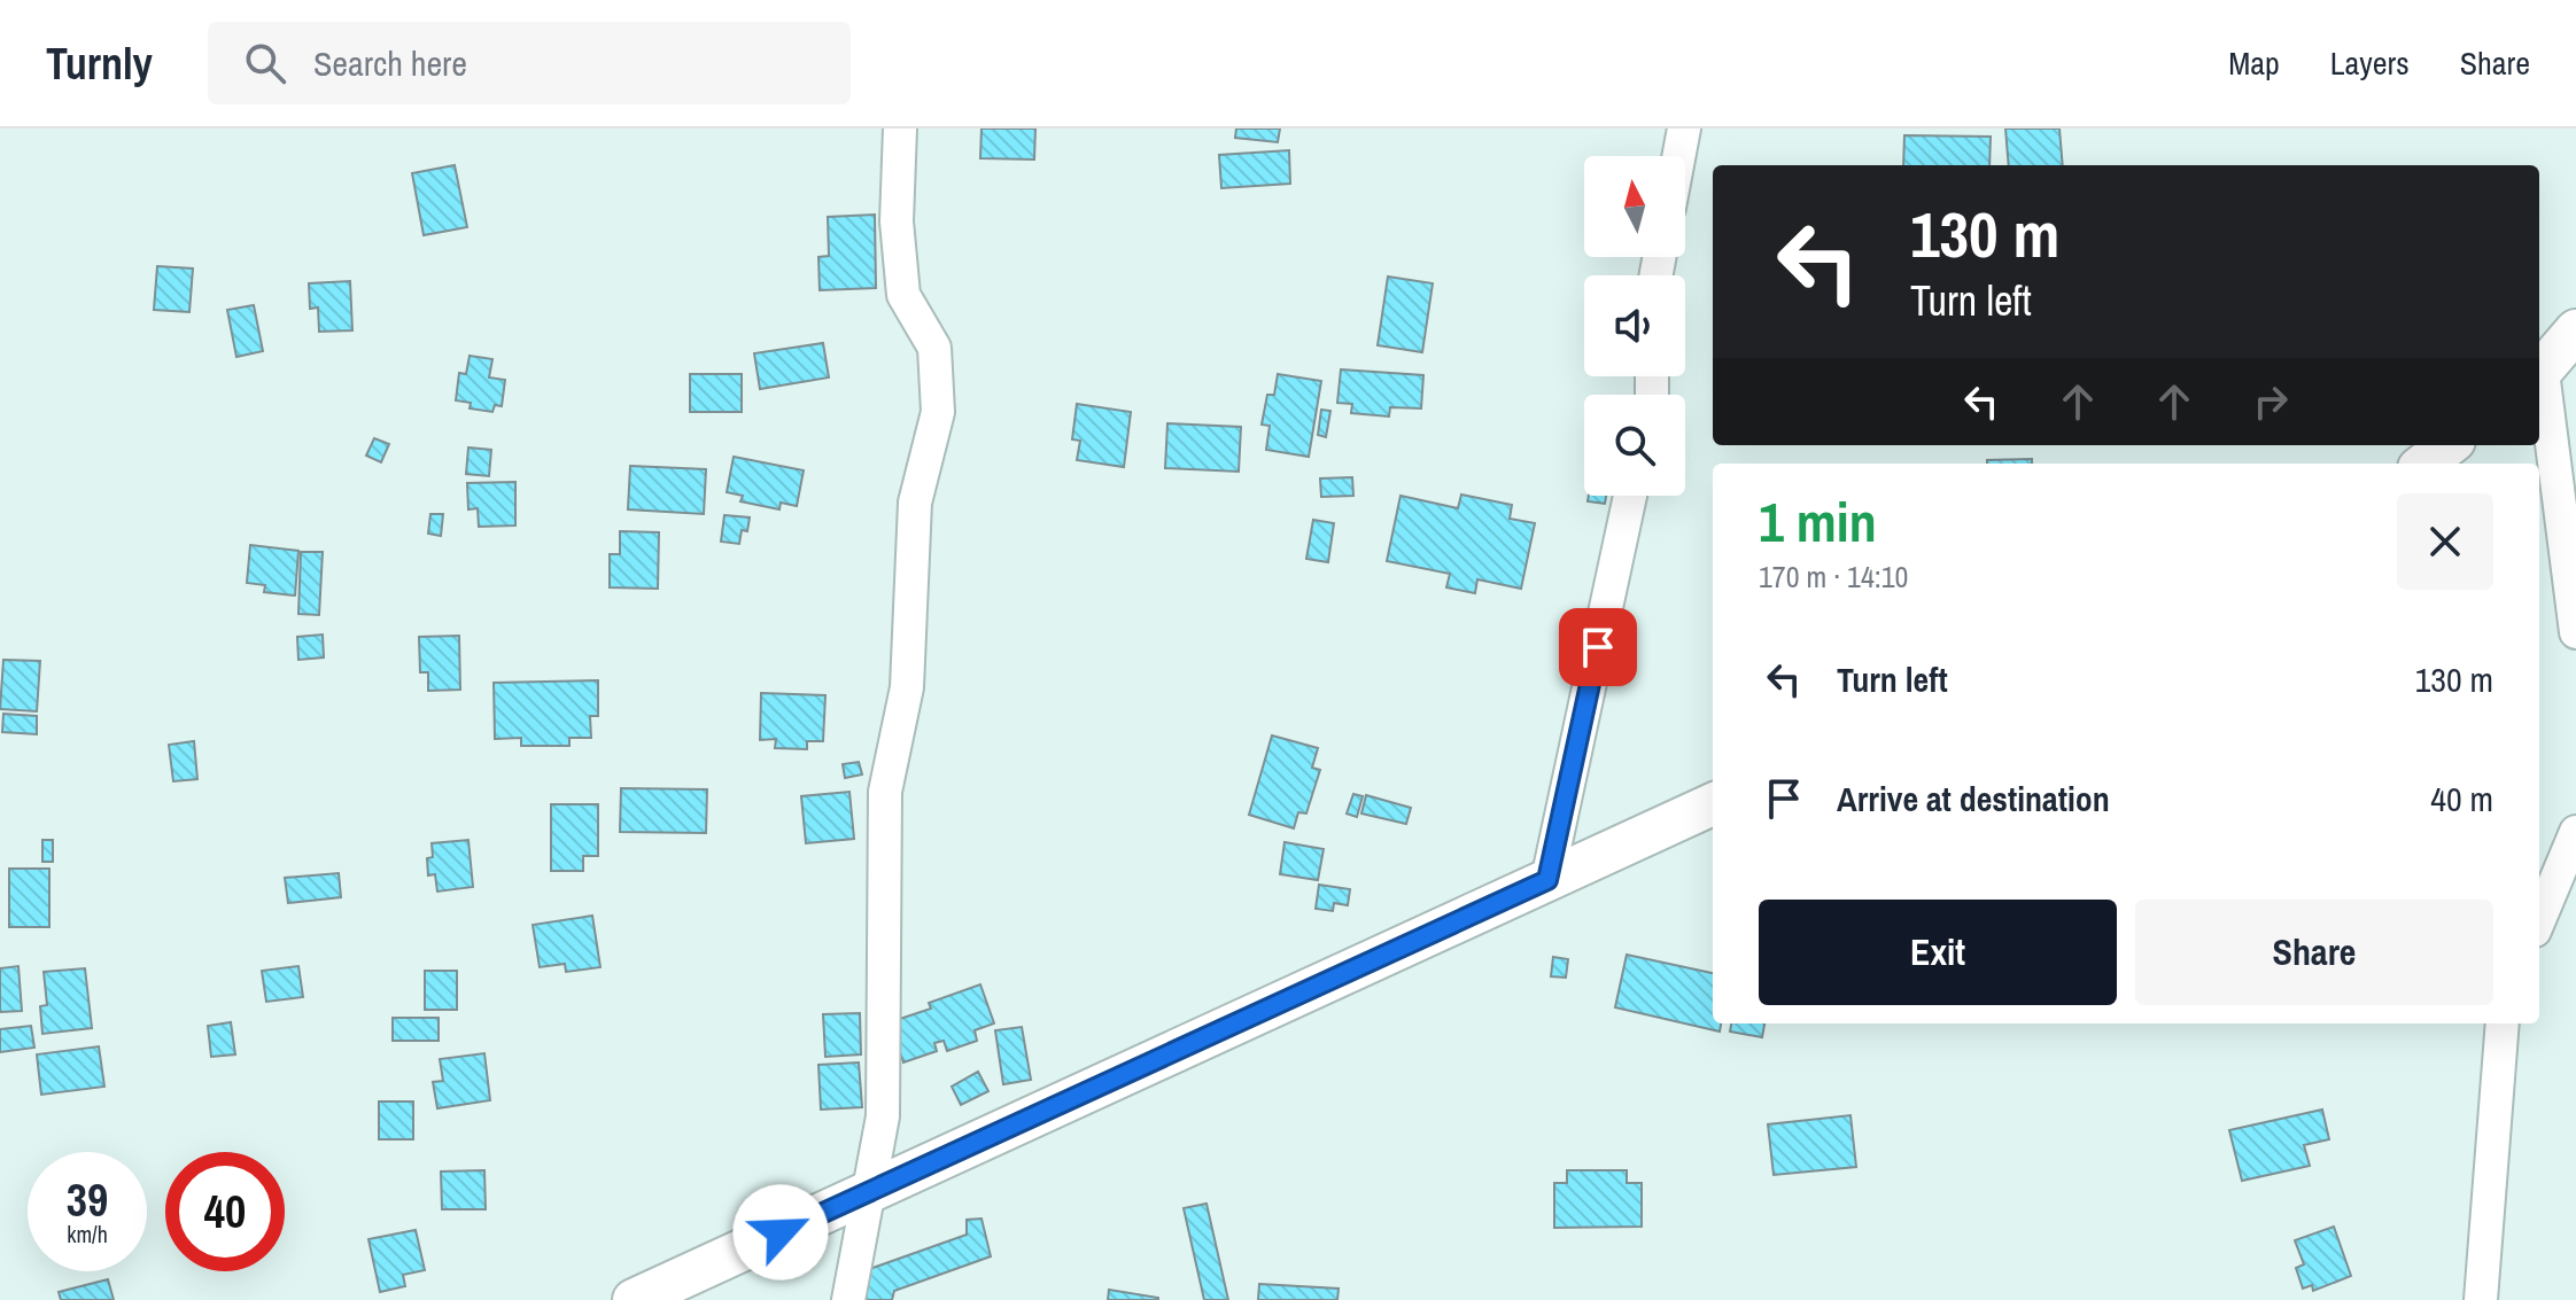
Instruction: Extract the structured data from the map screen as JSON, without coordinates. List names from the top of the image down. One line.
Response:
{"north":"top","page":{"header":"Turnly","search":"Search here","nav":["Map","Layers","Share"],"turn":["130 m","Turn left"],"heading":["1 min","170 m · 14:10"],"list":[{"name":"Turn left","value":"130 m"},{"name":"Arrive at destination","value":"40 m"}],"buttons":["Exit","Share"],"speed":"39 km/h","limit":"40"}}
